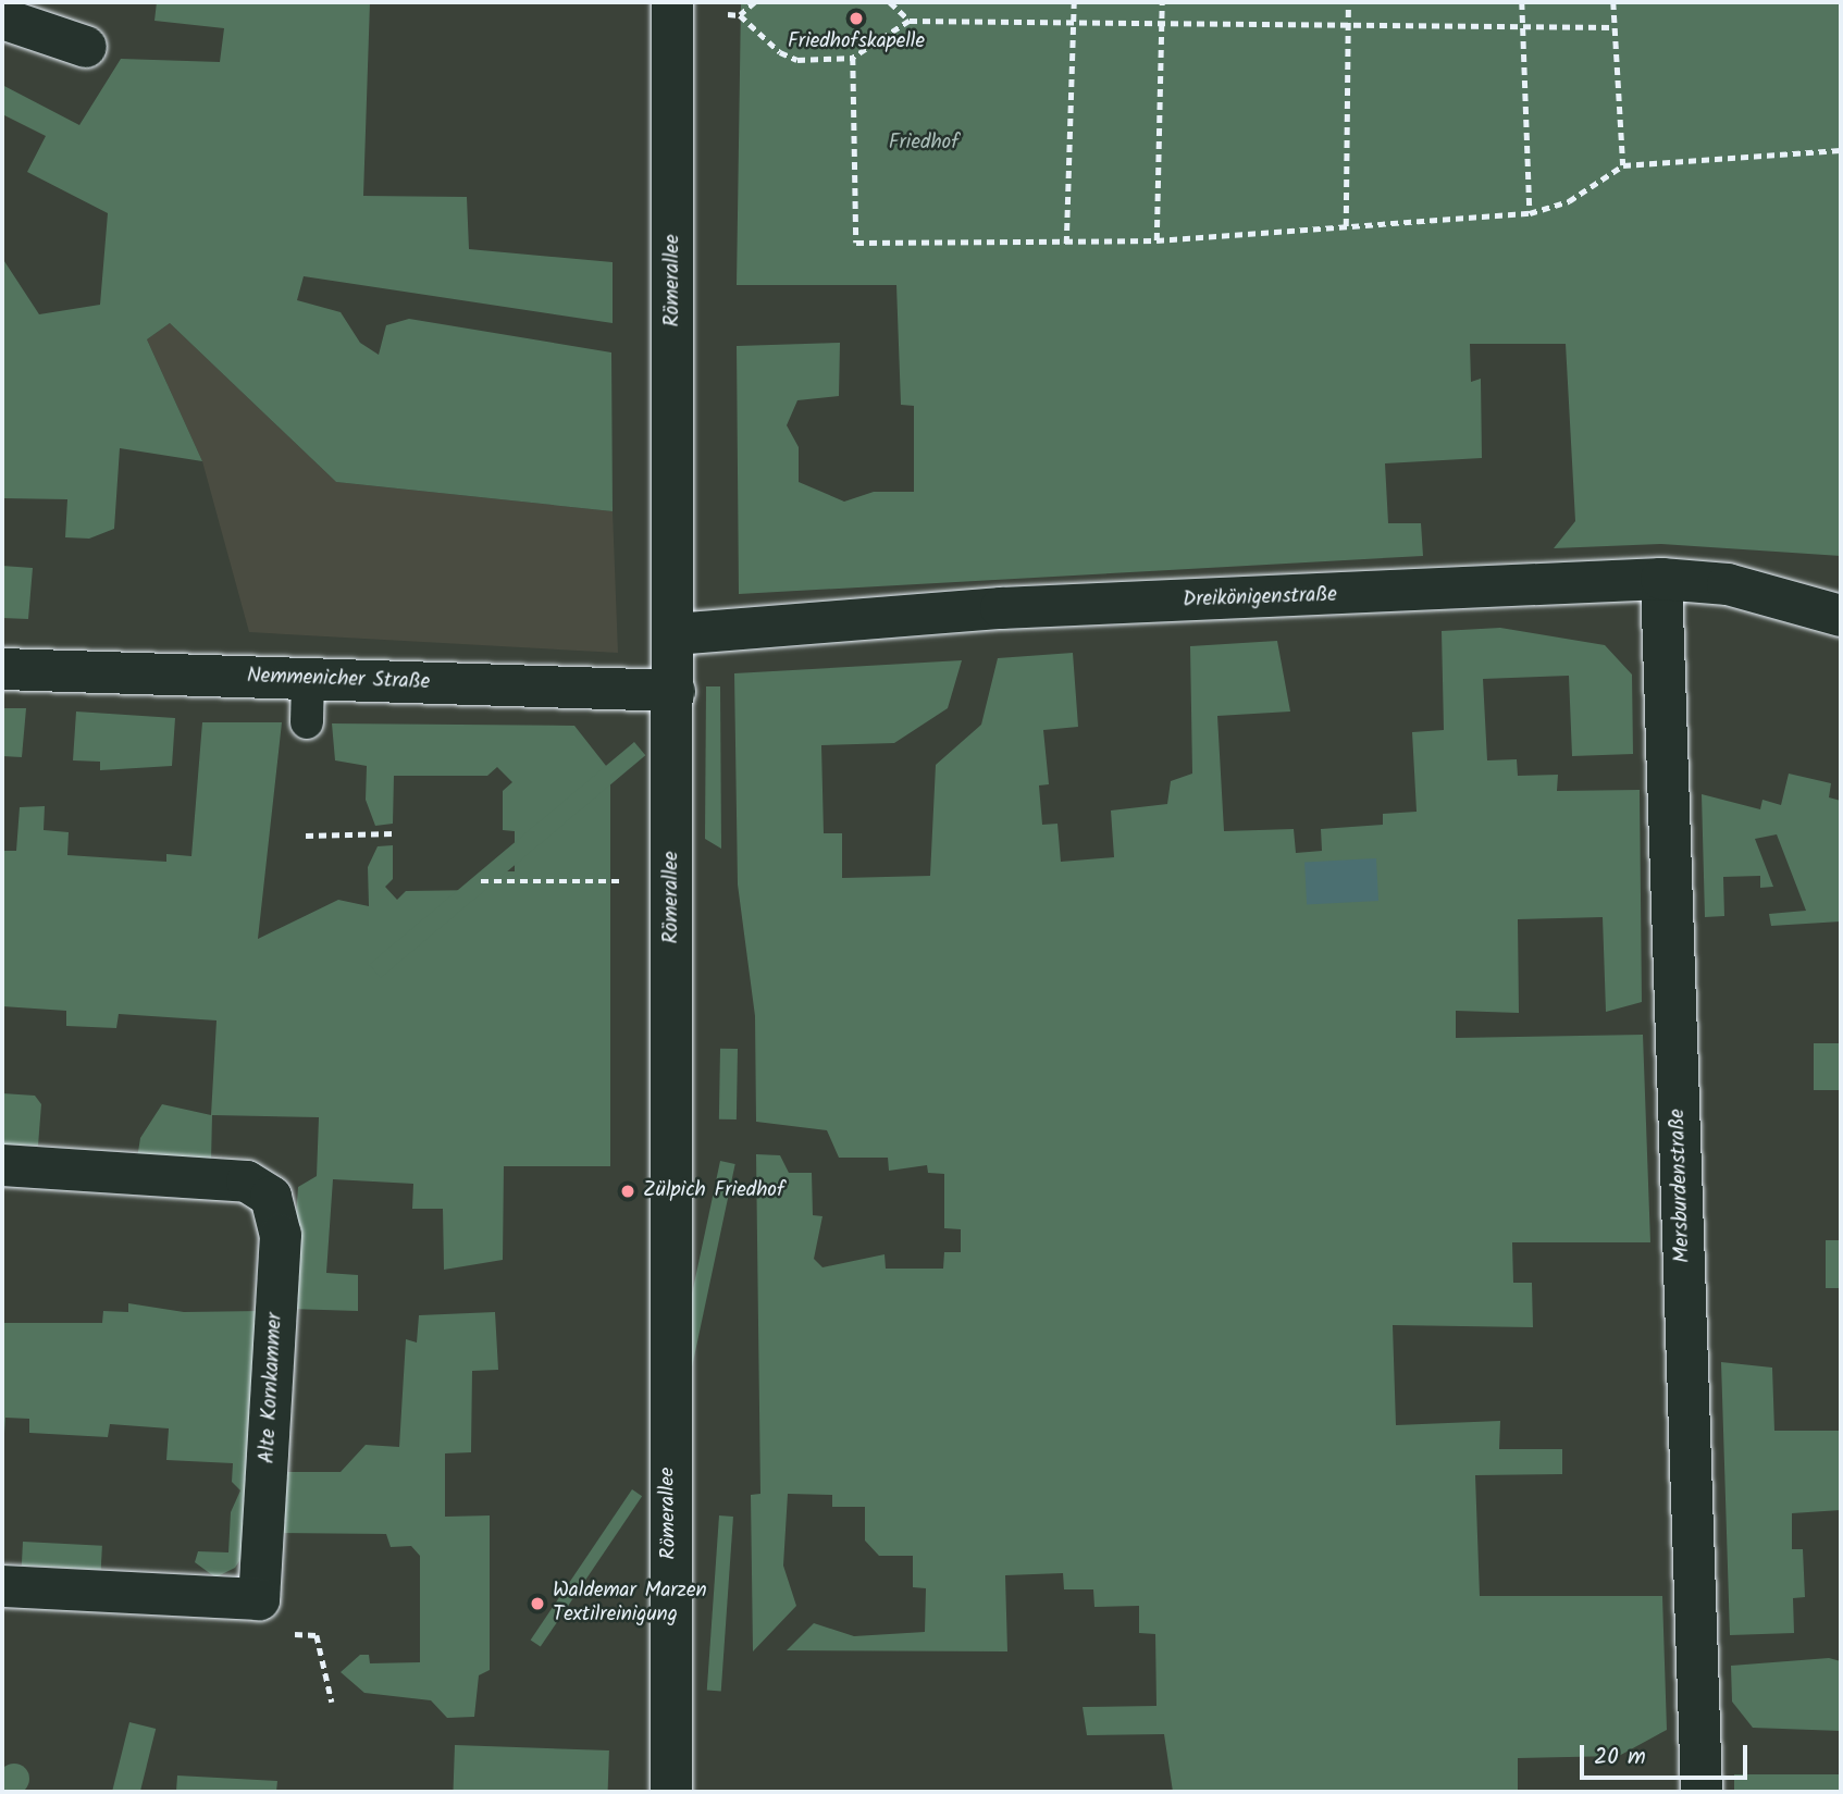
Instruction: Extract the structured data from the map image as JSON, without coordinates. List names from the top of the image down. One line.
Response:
{"streets":{"street":["Römerallee","Dreikönigenstraße","Nemmenicher Straße","Mersburdenstraße","Alte Kornkammer"]},"crossings":[["Römerallee","Dreikönigenstraße"],["Römerallee","Nemmenicher Straße"],["Dreikönigenstraße","Mersburdenstraße"]],"parks":["Friedhof"],"places":["Friedhofskapelle","Zülpich Friedhof","Waldemar Marzen Textilreinigung"],"scale_bar":"20 m"}
